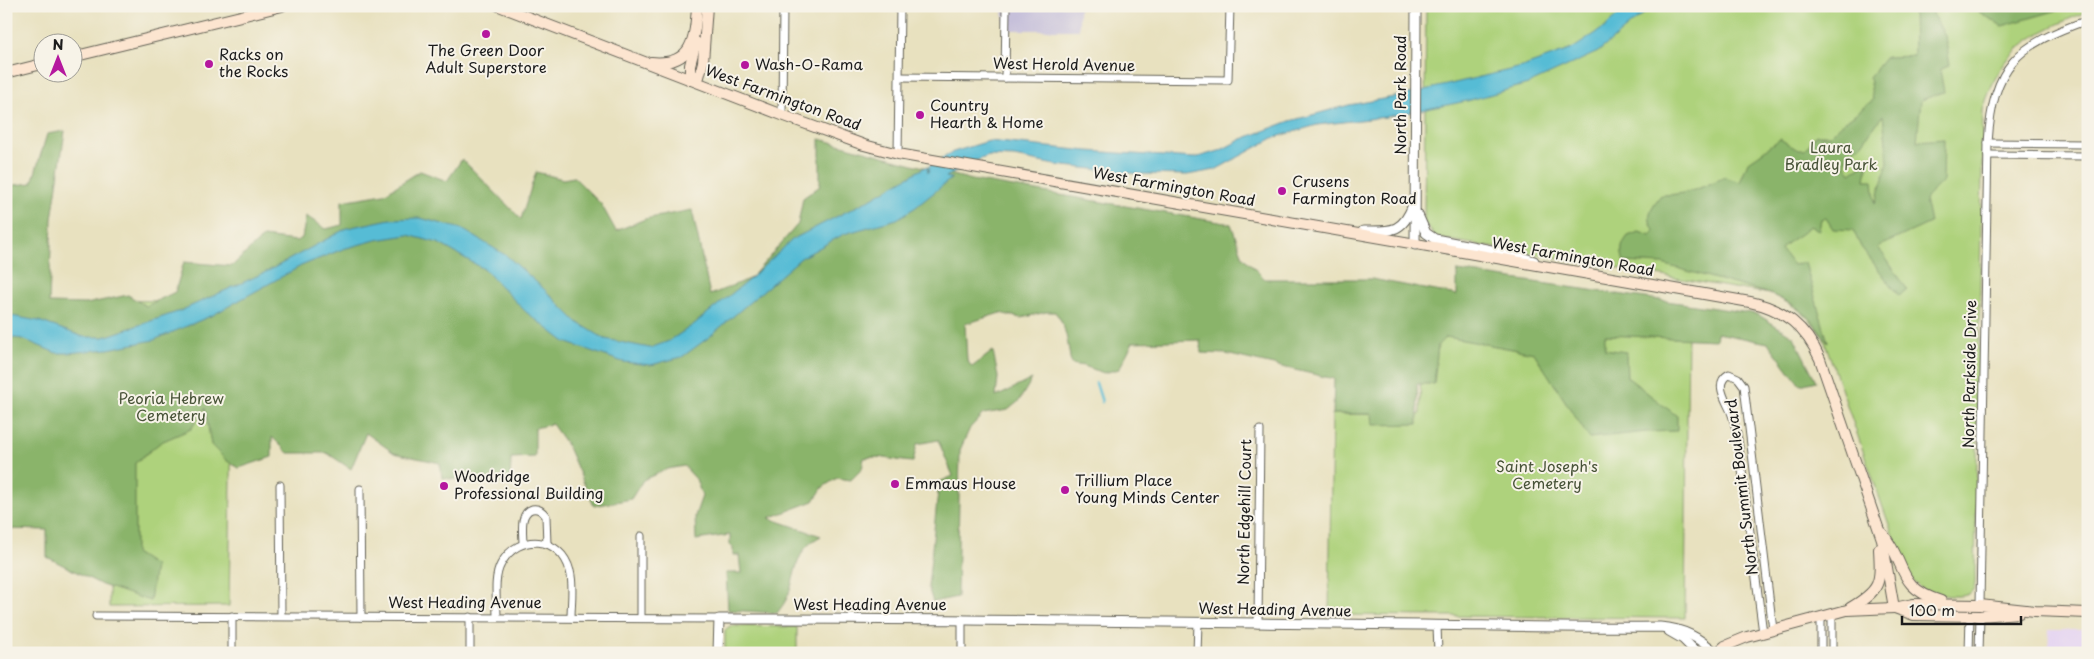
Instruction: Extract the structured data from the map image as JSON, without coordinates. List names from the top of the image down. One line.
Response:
{"streets":{"main road":["West Farmington Road"],"street":["West Herold Avenue","North Park Road","North Parkside Drive","North Summit Boulevard","North Edgehill Court","West Heading Avenue"]},"crossings":[["North Park Road","West Farmington Road"],["North Edgehill Court","West Heading Avenue"]],"parks":["Laura Bradley Park","Peoria Hebrew Cemetery","Saint Joseph's Cemetery"],"places":["The Green Door Adult Superstore","Racks on the Rocks","Wash-O-Rama","Country Hearth & Home","Crusens Farmington Road","Emmaus House","Woodridge Professional Building","Trillium Place Young Minds Center"],"scale_bar":"100 m","north":"top"}
